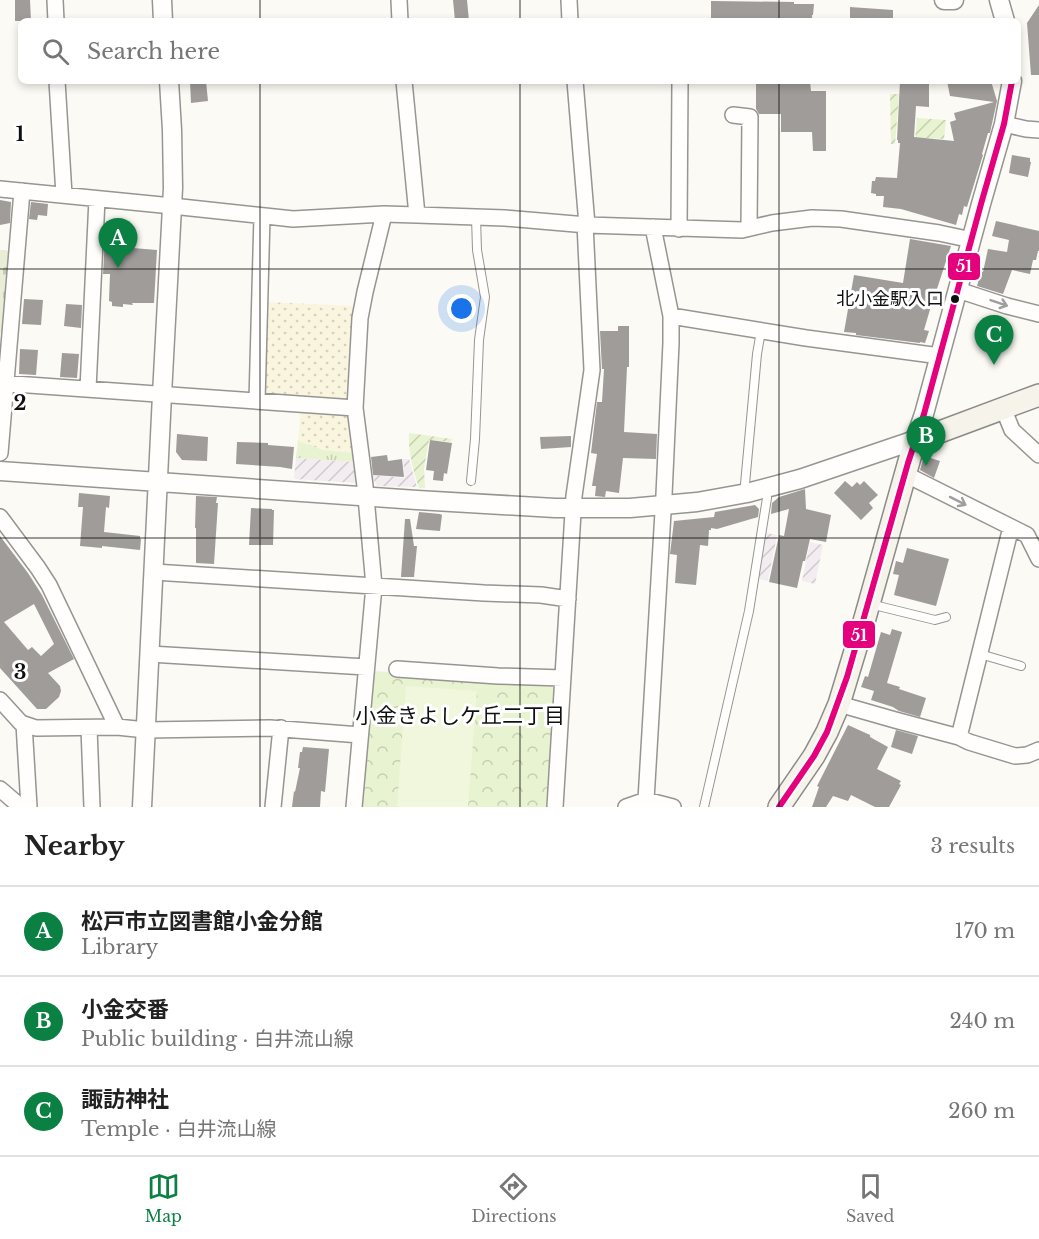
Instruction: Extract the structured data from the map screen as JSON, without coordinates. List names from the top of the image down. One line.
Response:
{"districts":["小金きよしケ丘二丁目"],"places":["北小金駅入口"],"lines":["transit line 51"],"page":{"search":"Search here","pins":["A","C","B"],"heading":["Nearby","3 results"],"list":[{"mark":"A","name":"松戸市立図書館小金分館","note":"Library","value":"170 m"},{"mark":"B","name":"小金交番","note":"Public building · 白井流山線","value":"240 m"},{"mark":"C","name":"諏訪神社","note":"Temple · 白井流山線","value":"260 m"}],"nav":["Map","Directions","Saved"]},"grid":{"rows":["1","2","3"]}}
